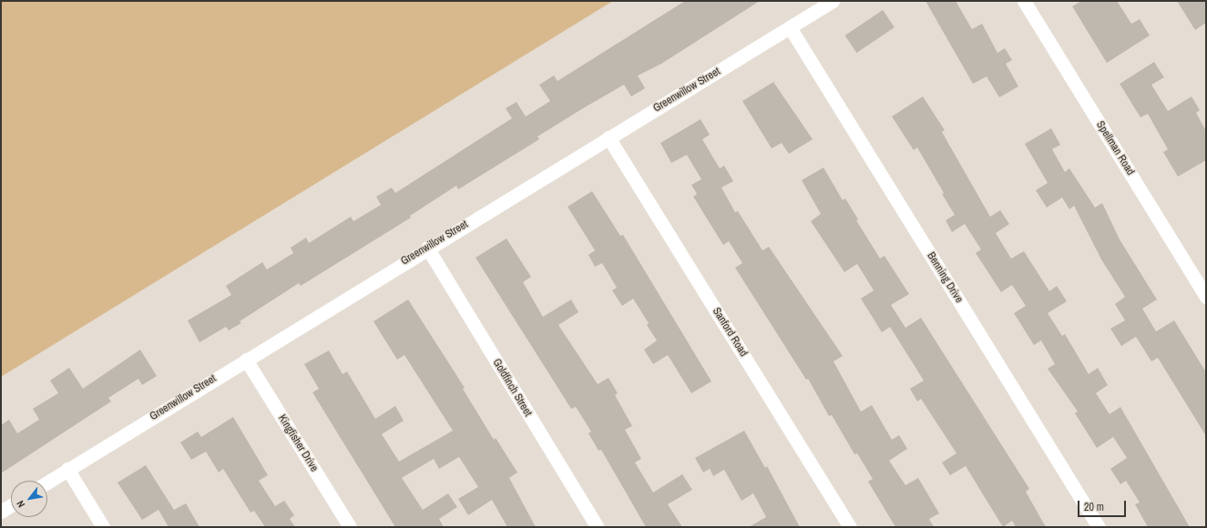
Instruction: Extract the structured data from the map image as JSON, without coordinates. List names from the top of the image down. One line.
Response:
{"streets":{"street":["Greenwillow Street","Spellman Road","Benning Drive","Sanford Road","Goldfinch Street","Kingfisher Drive"]},"crossings":[["Greenwillow Street","Benning Drive"],["Greenwillow Street","Sanford Road"],["Greenwillow Street","Goldfinch Street"],["Greenwillow Street","Kingfisher Drive"]],"scale_bar":"20 m","north":"bottom left"}
